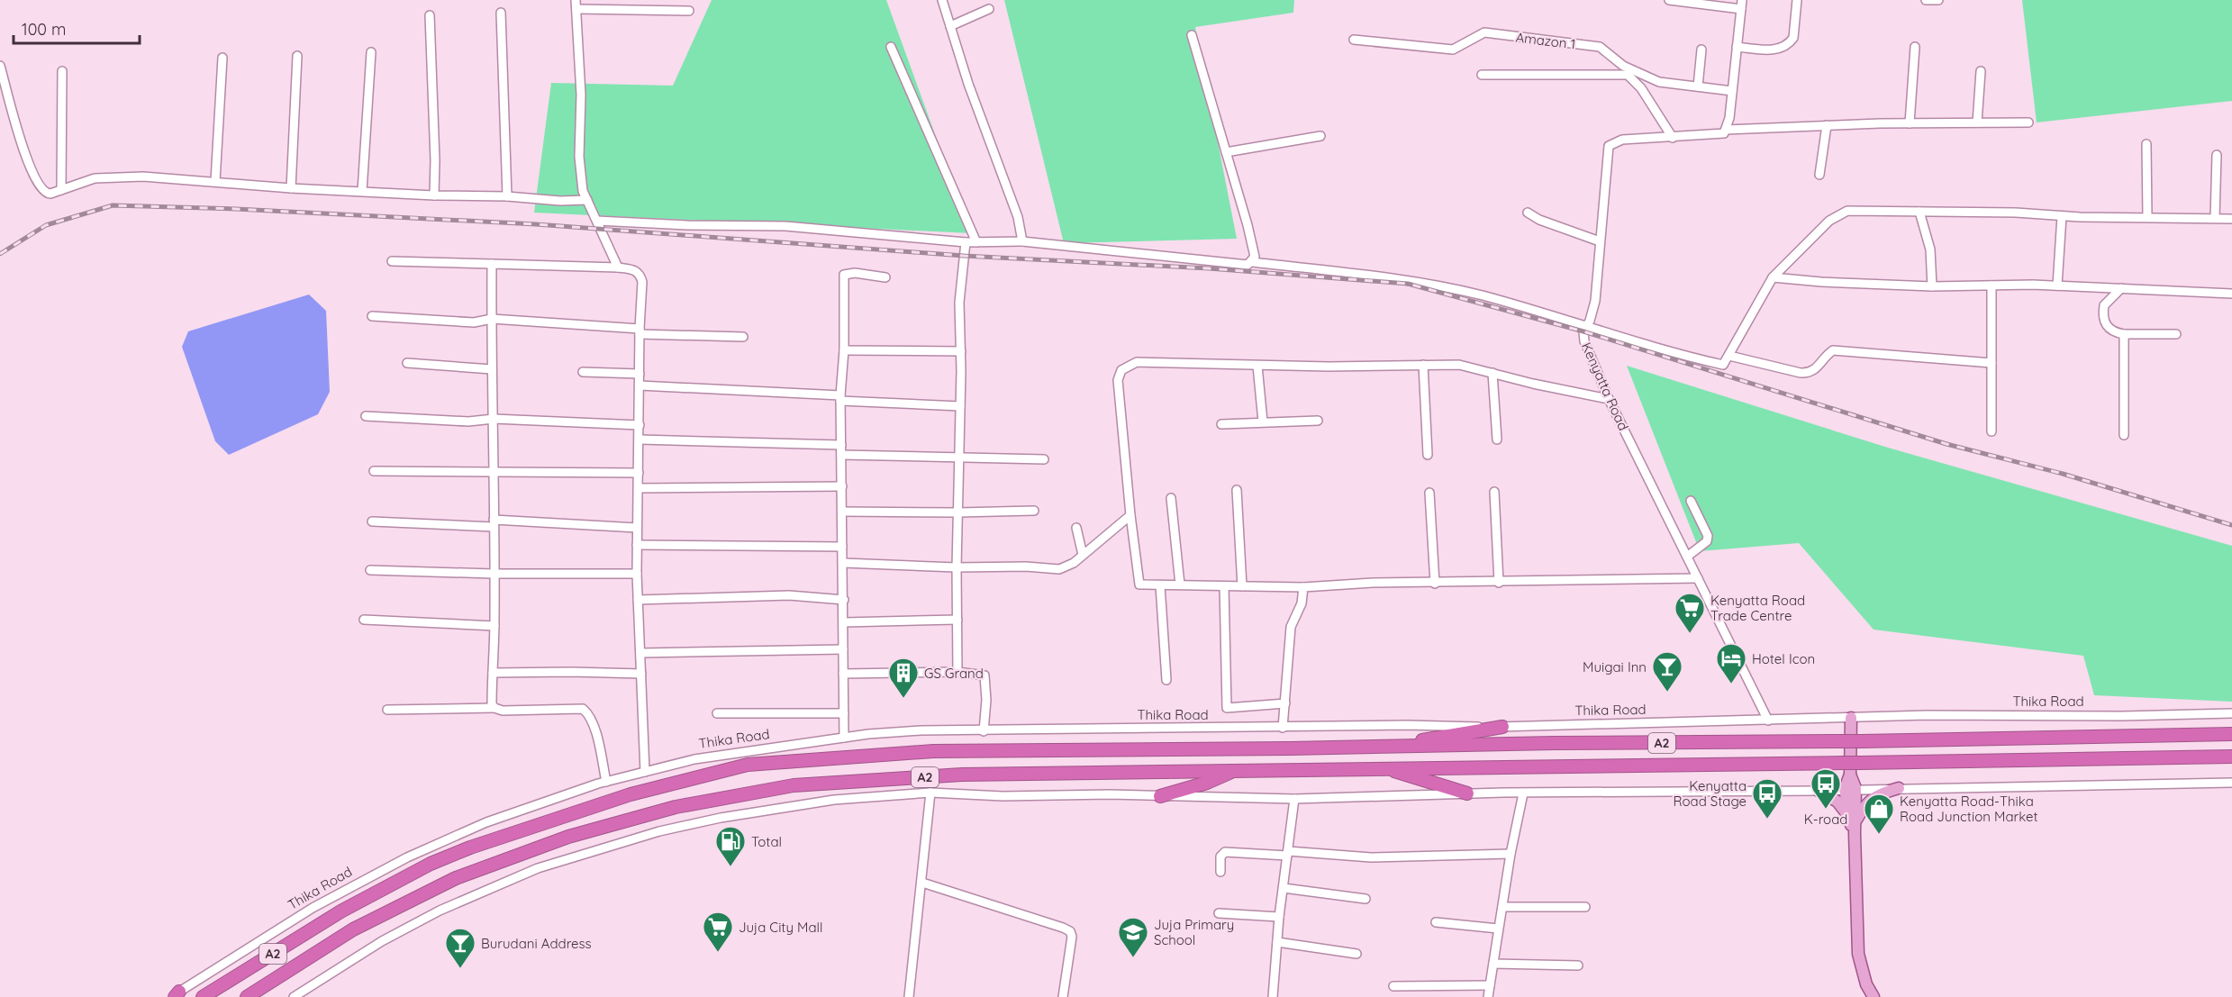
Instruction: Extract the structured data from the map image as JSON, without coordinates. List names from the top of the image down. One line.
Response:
{"streets":{"highway":["Thika Road","A2"],"street":["Amazon 1","Kenyatta Road"]},"crossings":[["Kenyatta Road","Thika Road"]],"places":{"supermarket":["Kenyatta Road Trade Centre","Juja City Mall"],"hotel":["Hotel Icon"],"bar":["Muigai Inn","Burudani Address"],"building":["GS Grand"],"bus stop":["K-road","Kenyatta Road Stage"],"shop":["Kenyatta Road-Thika Road Junction Market"],"fuel station":["Total"],"school or university":["Juja Primary School"]},"scale_bar":"100 m"}
